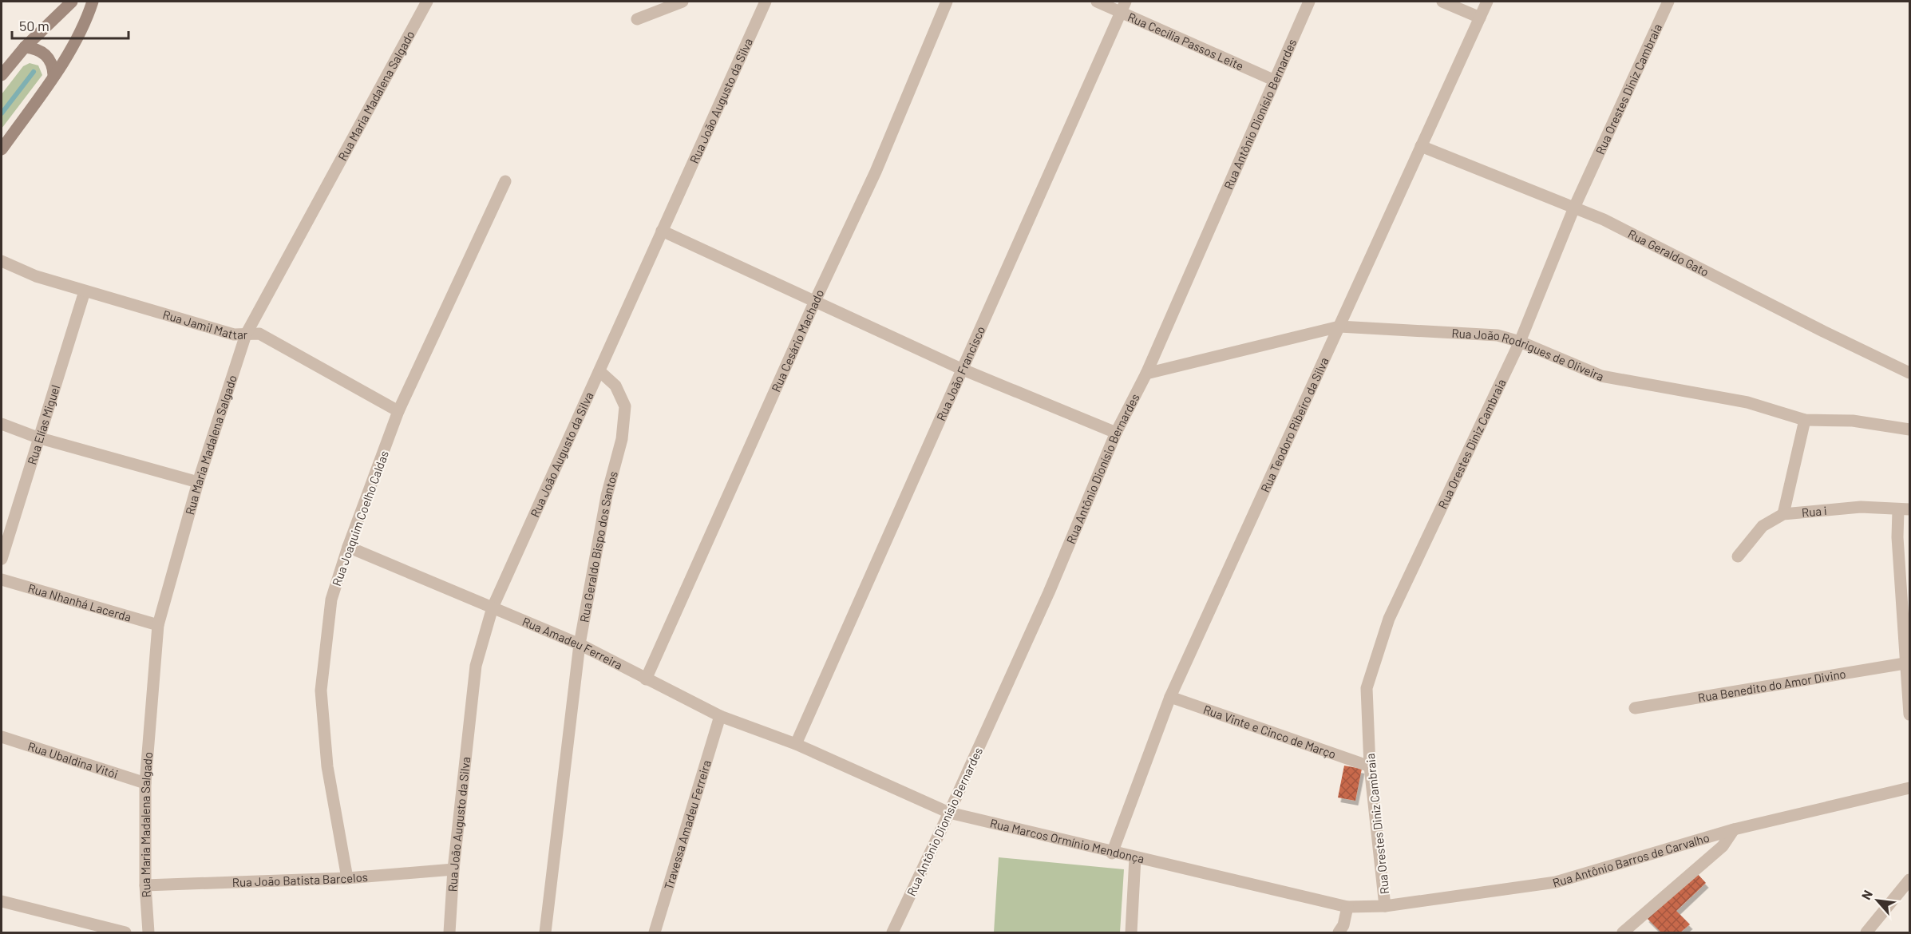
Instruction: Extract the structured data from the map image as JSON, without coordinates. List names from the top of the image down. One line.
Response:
{"streets":{"street":["Rua Cecília Passos Leite","Rua Orestes Diniz Cambraia","Rua Maria Madalena Salgado","Rua João Augusto da Silva","Rua Antônio Dionísio Bernardes","Rua Geraldo Gato","Rua Jamil Mattar","Rua Cesário Machado","Rua João Rodrigues de Oliveira","Rua João Francisco","Rua Elías Miguel","Rua Teodoro Ribeiro da Silva","Rua i","Rua Joaquim Coelho Caldas","Rua Geraldo Bispo dos Santos","Rua Nhanhá Lacerda","Rua Amadeu Ferreira","Rua Benedito do Amor Divino","Rua Vinte e Cinco de Março","Rua Ubaldina Vitói","Travessa Amadeu Ferreira","Rua Marcos Ormínio Mendonça","Rua Antônio Barros de Carvalho","Rua João Batista Barcelos"]},"crossings":[["Rua Cecília Passos Leite","Rua Antônio Dionísio Bernardes"],["Rua Cecília Passos Leite","Rua João Francisco"],["Rua Orestes Diniz Cambraia","Rua Geraldo Gato"],["Rua Orestes Diniz Cambraia","Rua João Rodrigues de Oliveira"],["Rua Orestes Diniz Cambraia","Rua Vinte e Cinco de Março"],["Rua Orestes Diniz Cambraia","Rua Antônio Barros de Carvalho"],["Rua Maria Madalena Salgado","Rua Jamil Mattar"],["Rua Maria Madalena Salgado","Rua Nhanhá Lacerda"],["Rua Maria Madalena Salgado","Rua Ubaldina Vitói"],["Rua Maria Madalena Salgado","Rua João Batista Barcelos"],["Rua João Augusto da Silva","Rua Geraldo Bispo dos Santos"],["Rua João Augusto da Silva","Rua Amadeu Ferreira"],["Rua João Augusto da Silva","Rua João Batista Barcelos"],["Rua Antônio Dionísio Bernardes","Rua João Rodrigues de Oliveira"],["Rua Antônio Dionísio Bernardes","Rua Marcos Ormínio Mendonça"],["Rua Geraldo Gato","Rua Teodoro Ribeiro da Silva"],["Rua Jamil Mattar","Rua Elías Miguel"],["Rua Jamil Mattar","Rua Joaquim Coelho Caldas"],["Rua Cesário Machado","Rua Amadeu Ferreira"],["Rua João Rodrigues de Oliveira","Rua Teodoro Ribeiro da Silva"],["Rua João Francisco","Rua Amadeu Ferreira"],["Rua João Francisco","Rua Marcos Ormínio Mendonça"],["Rua Teodoro Ribeiro da Silva","Rua Vinte e Cinco de Março"],["Rua Teodoro Ribeiro da Silva","Rua Marcos Ormínio Mendonça"],["Rua Joaquim Coelho Caldas","Rua Amadeu Ferreira"],["Rua Joaquim Coelho Caldas","Rua João Batista Barcelos"],["Rua Geraldo Bispo dos Santos","Rua Amadeu Ferreira"],["Rua Amadeu Ferreira","Travessa Amadeu Ferreira"],["Rua Amadeu Ferreira","Rua Marcos Ormínio Mendonça"],["Rua Marcos Ormínio Mendonça","Rua Antônio Barros de Carvalho"]],"scale_bar":"50 m","north":"top left"}
